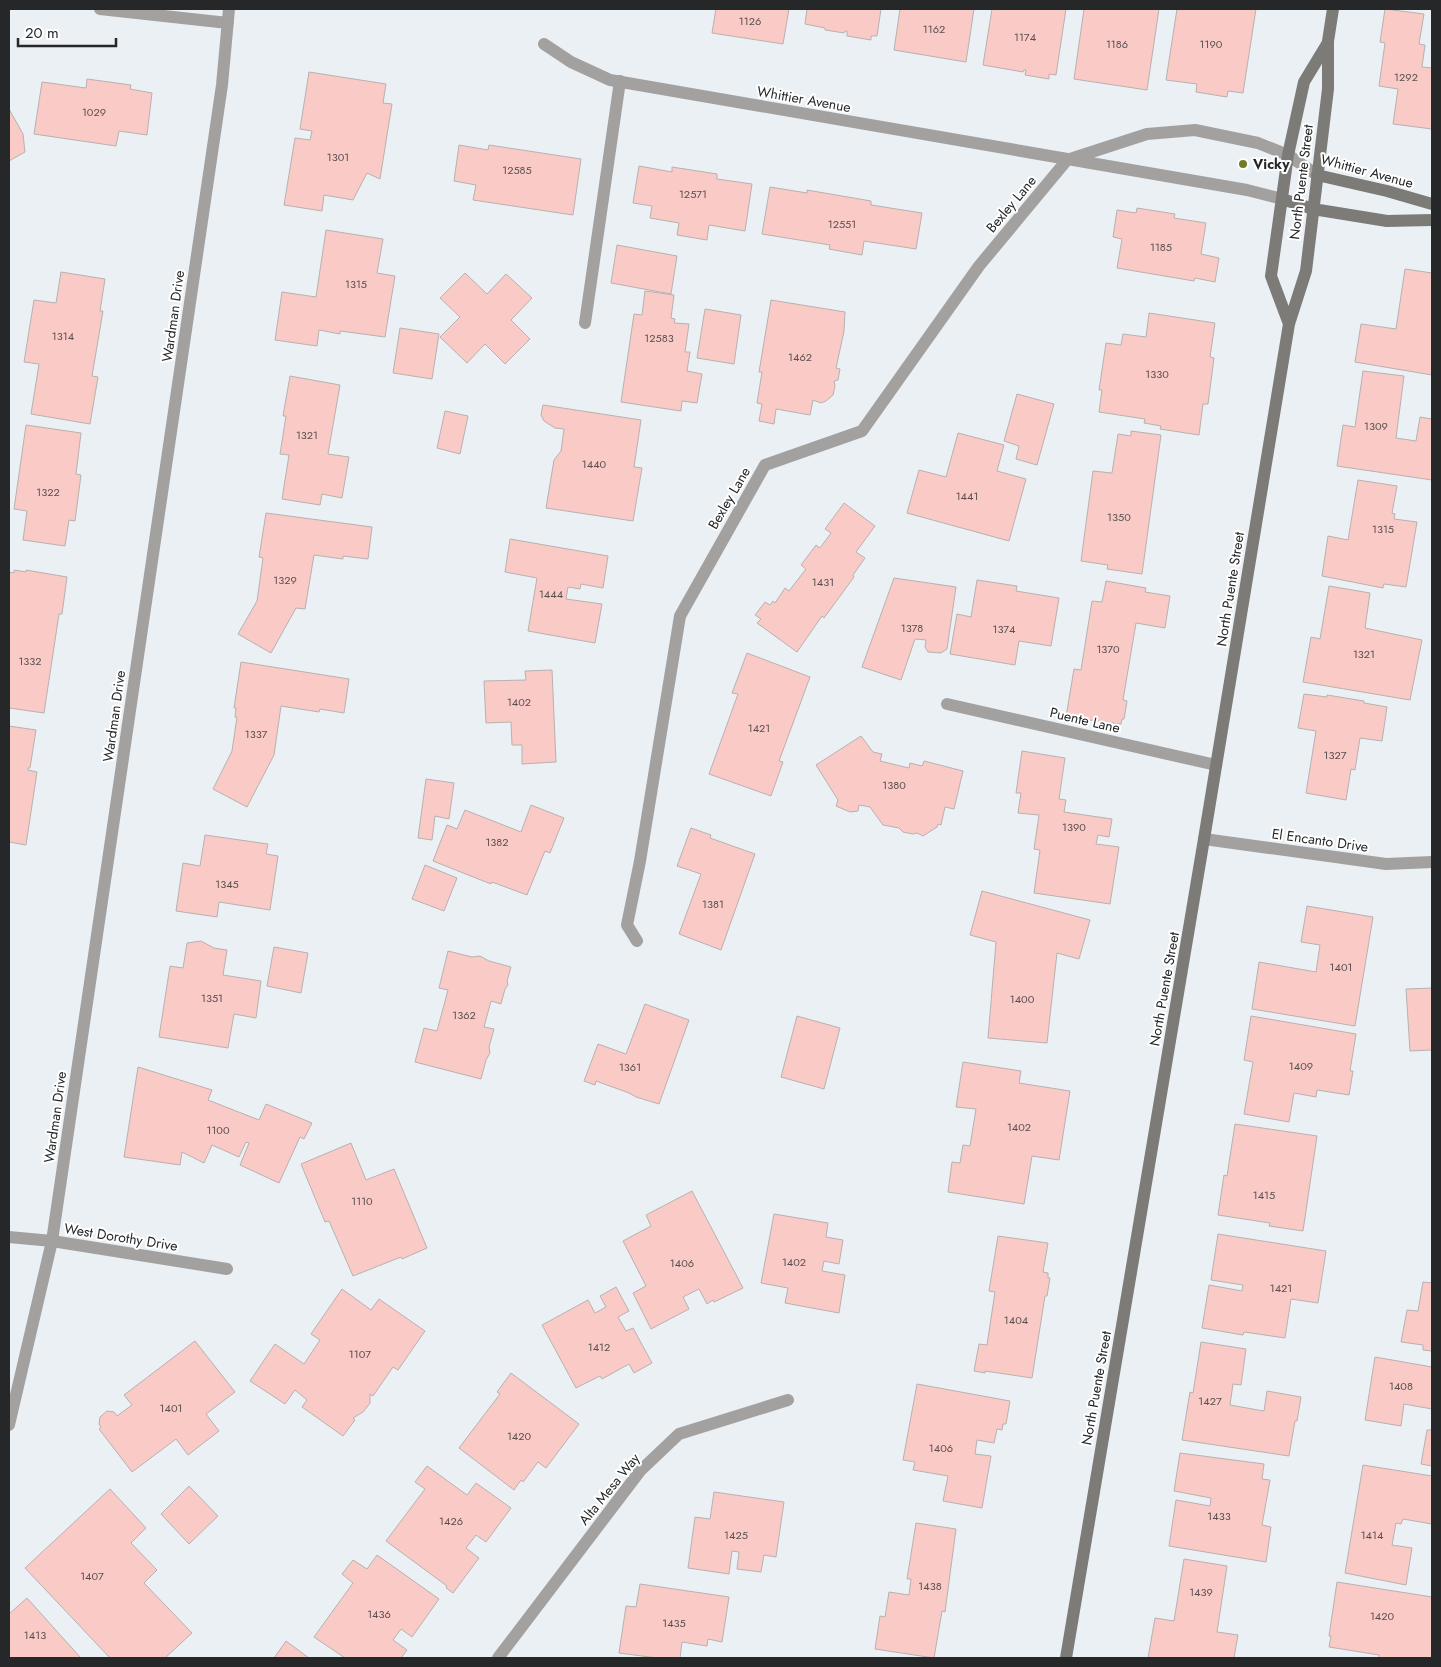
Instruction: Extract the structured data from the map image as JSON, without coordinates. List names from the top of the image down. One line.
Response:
{"streets":{"street":["Whittier Avenue","North Puente Street","Bexley Lane","Wardman Drive","Puente Lane","El Encanto Drive","West Dorothy Drive","Alta Mesa Way"]},"crossings":[["Whittier Avenue","North Puente Street"],["Whittier Avenue","Bexley Lane"],["North Puente Street","Puente Lane"],["North Puente Street","El Encanto Drive"],["Wardman Drive","West Dorothy Drive"]],"places":["Vicky"],"house_numbers":["1126","1162","1174","1186","1190","1292","1029","1301","12585","12571","12551","1185","1315","1314","12583","1462","1330","1309","1321","1440","1322","1441","1350","1315","1329","1431","1444","1378","1374","1370","1321","1332","1402","1421","1337","1327","1380","1390","1382","1345","1381","1401","1351","1400","1362","1409","1361","1402","1100","1415","1110","1402","1406","1421","1404","1412","1107","1408","1427","1401","1420","1406","1433","1426","1425","1414","1407","1438","1439","1436","1420","1435","1413"],"scale_bar":"20 m"}
